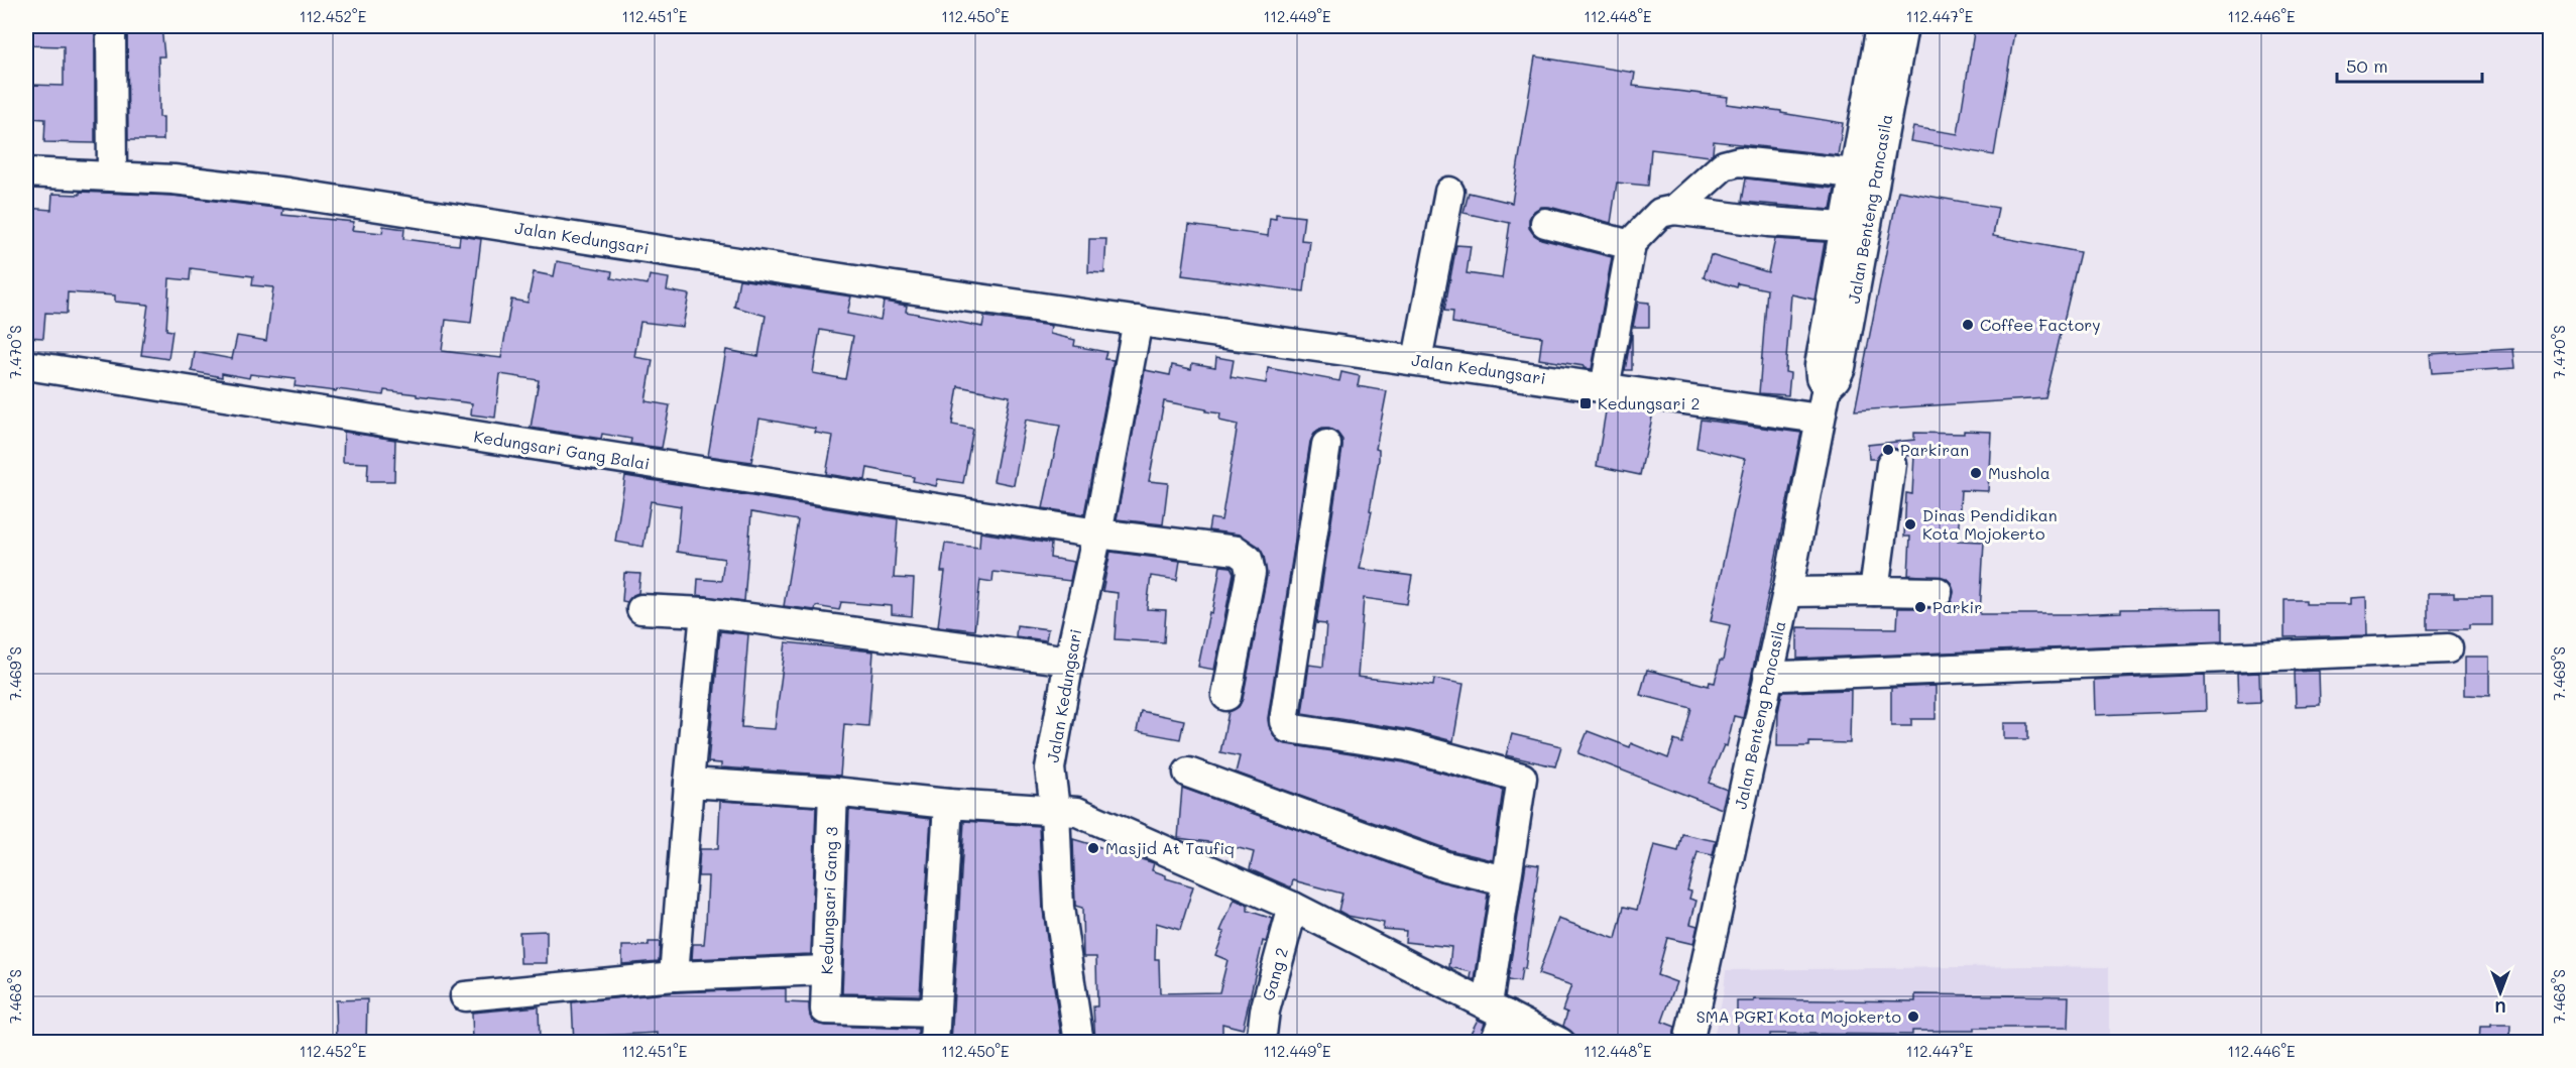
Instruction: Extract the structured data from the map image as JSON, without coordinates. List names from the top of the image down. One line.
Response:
{"streets":{"street":["Jalan Benteng Pancasila","Jalan Kedungsari","Kedungsari Gang Balai","Kedungsari Gang 3","Gang 2"]},"crossings":[["Jalan Benteng Pancasila","Jalan Kedungsari"],["Jalan Kedungsari","Kedungsari Gang Balai"]],"places":{"other":["Coffee Factory","Parkiran","Mushola","Dinas Pendidikan Kota Mojokerto","Parkir","Masjid At Taufiq","SMA PGRI Kota Mojokerto"],"transit":["Kedungsari 2"]},"scale_bar":"50 m","north":"bottom","coordinates":["112.452°E","112.451°E","112.450°E","112.449°E","112.448°E","112.447°E","112.446°E","7.470°S","7.469°S","7.468°S"]}
